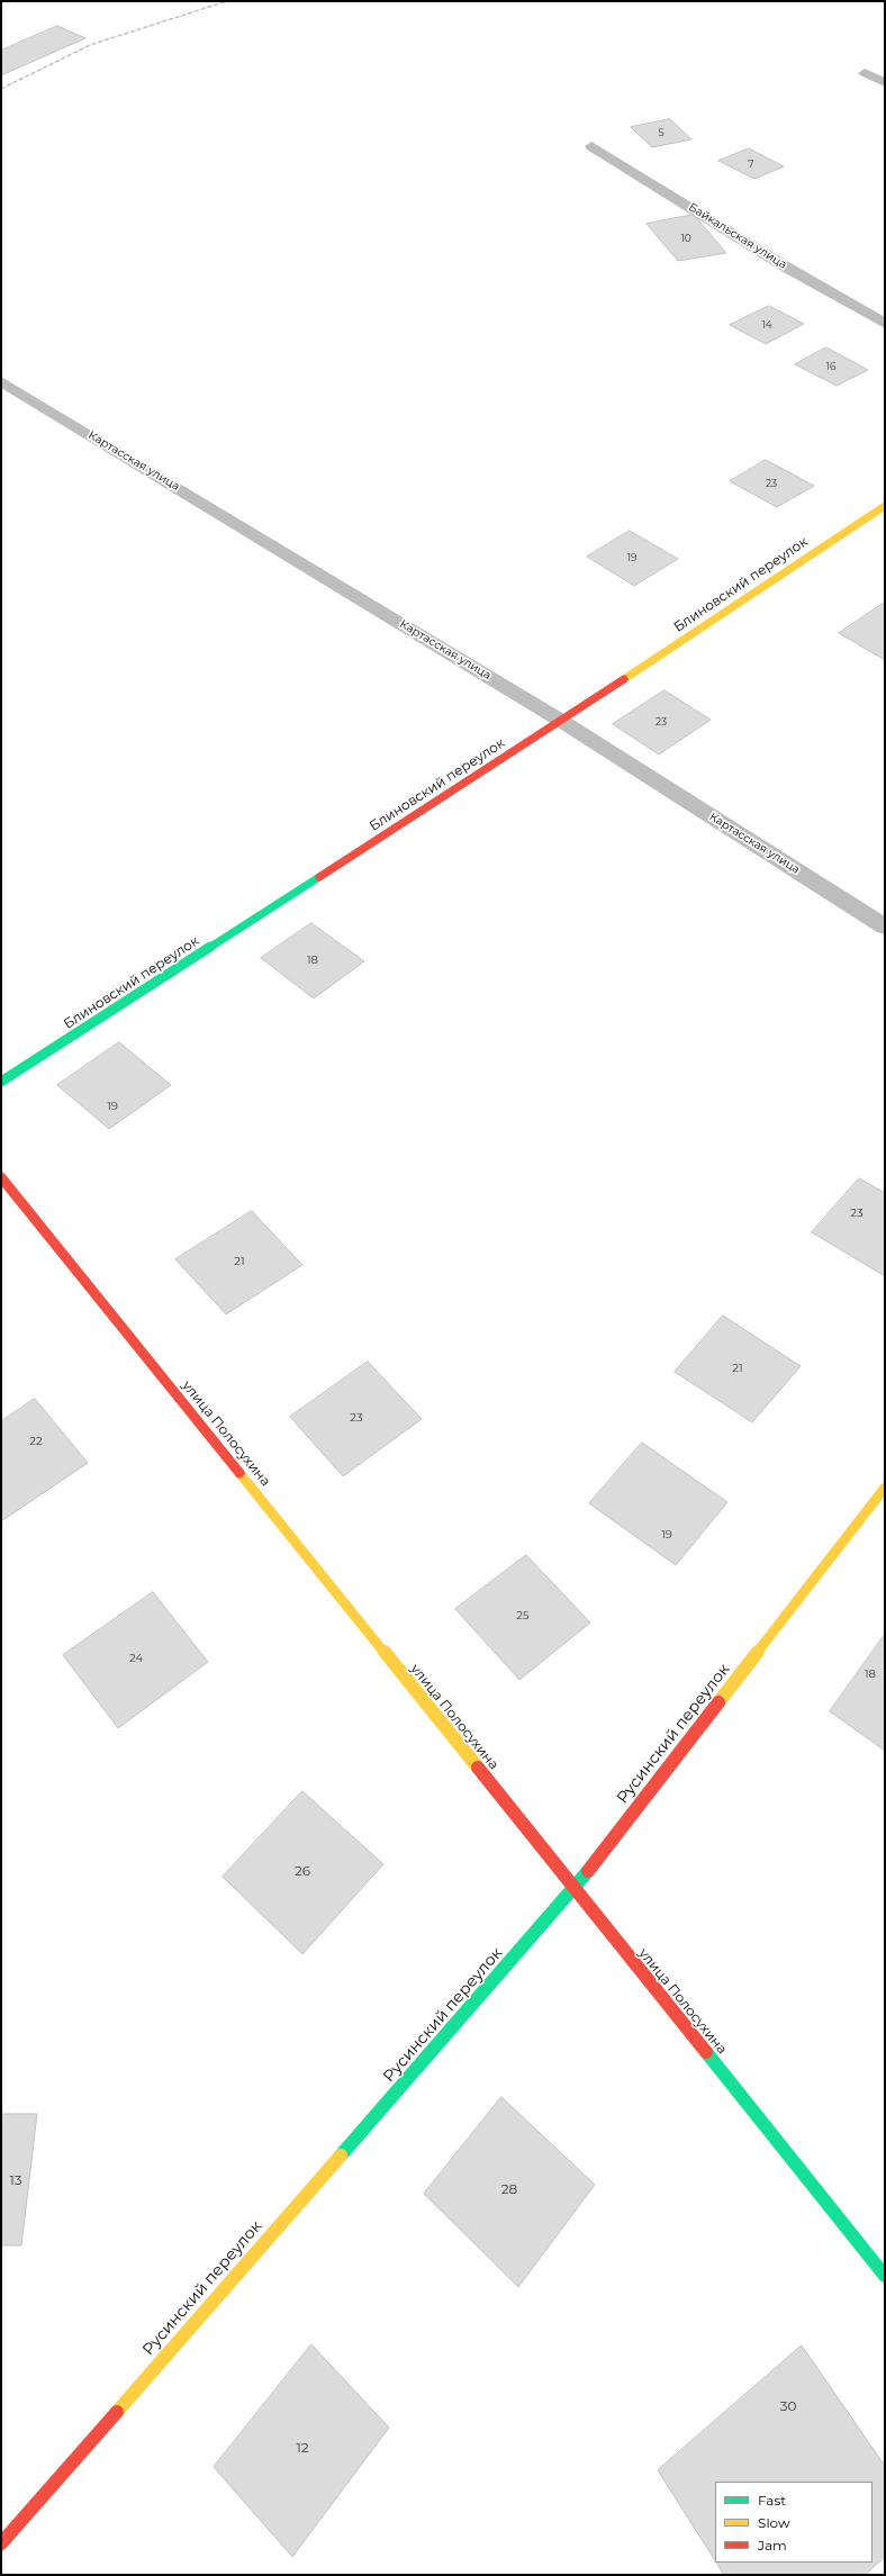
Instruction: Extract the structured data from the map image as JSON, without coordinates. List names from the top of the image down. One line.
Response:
{"streets":{"street":["Байкальская улица","Картасская улица","Блиновский переулок","улица Полосухина","Русинский переулок"]},"crossings":[["Картасская улица","Блиновский переулок"],["улица Полосухина","Русинский переулок"]],"house_numbers":["5","7","10","14","16","23","19","23","18","19","23","21","21","23","22","19","25","24","18","26","13","28","30","12"],"legend":["Fast","Slow","Jam"]}
